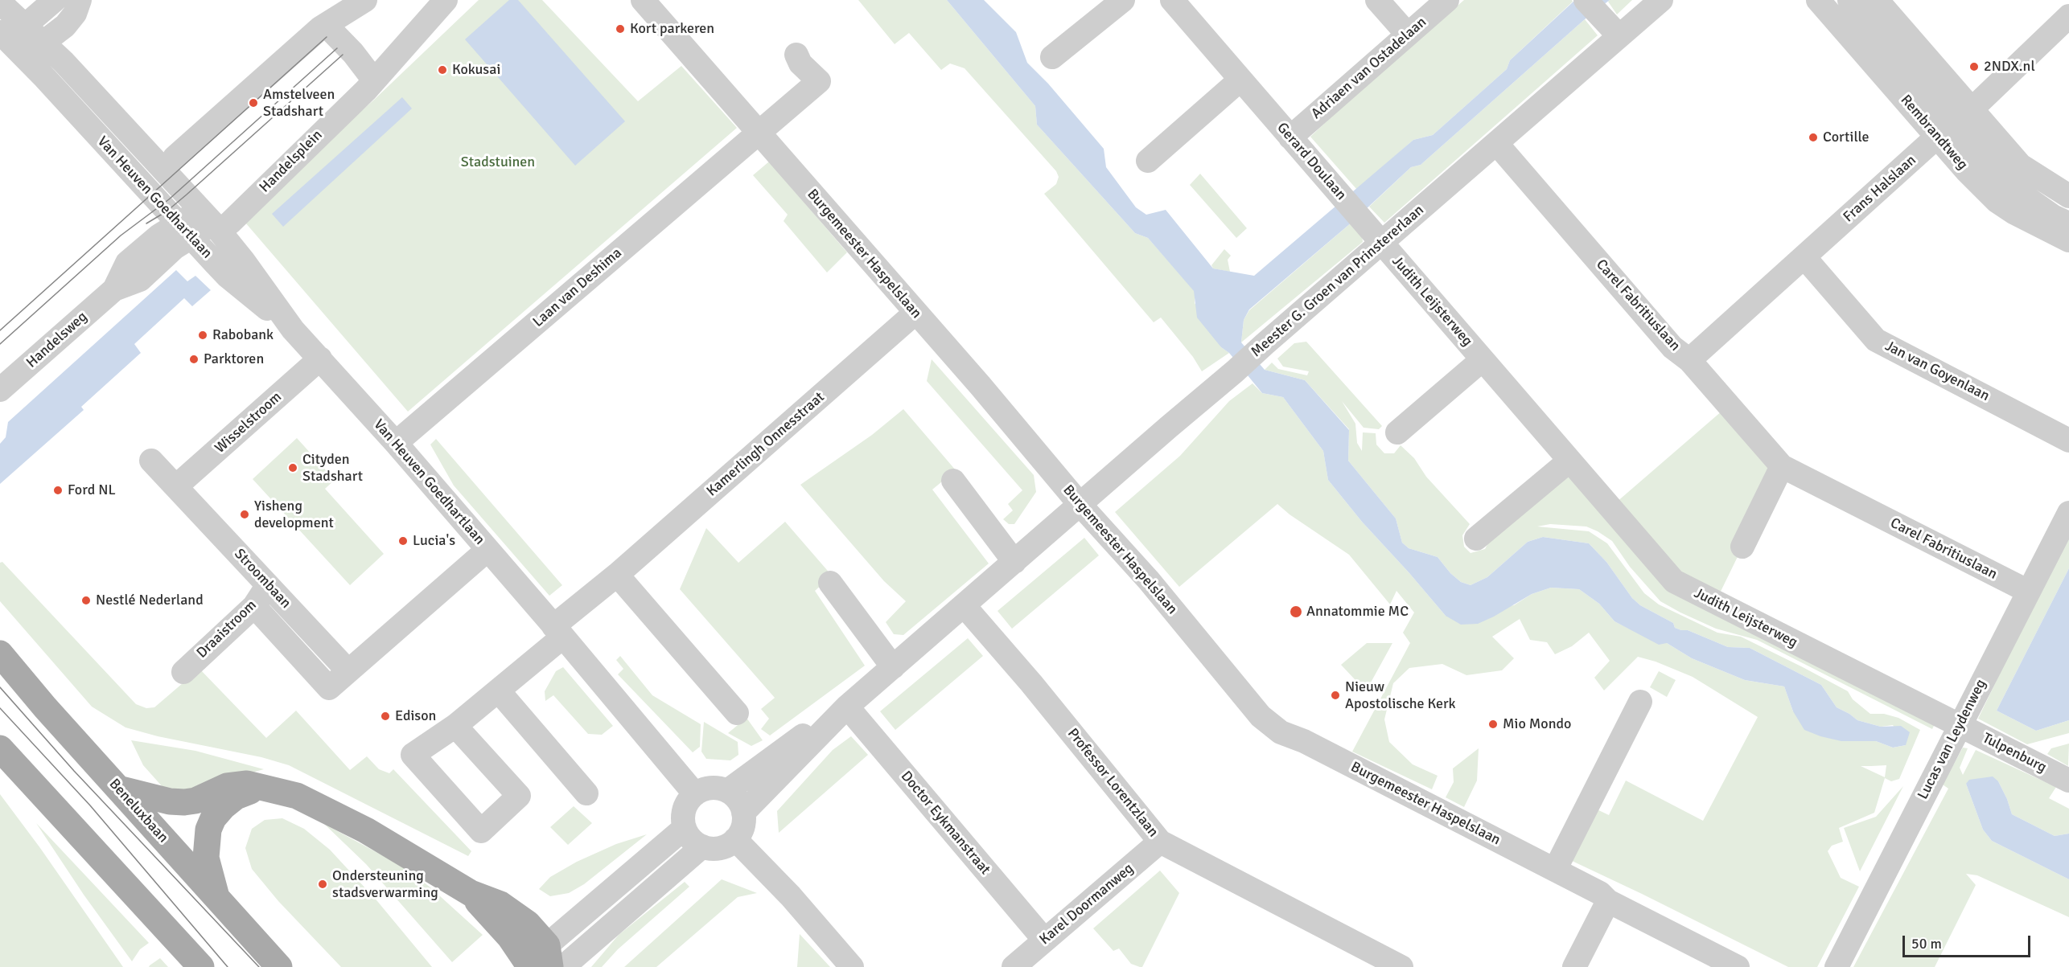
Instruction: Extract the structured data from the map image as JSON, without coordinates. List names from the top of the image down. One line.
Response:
{"streets":{"main road":["Beneluxbaan"],"street":["Adriaen van Ostadelaan","Rembrandtweg","Handelsplein","Gerard Doulaan","Frans Halslaan","Van Heuven Goedhartlaan","Burgemeester Haspelslaan","Meester G. Groen van Prinstererlaan","Laan van Deshima","Judith Leijsterweg","Carel Fabritiuslaan","Handelsweg","Jan van Goyenlaan","Wisselstroom","Kamerlingh Onnesstraat","Stroombaan","Draaistroom","Lucas van Leydenweg","Tulpenburg","Professor Lorentzlaan","Doctor Eykmanstraat","Karel Doormanweg"]},"crossings":[["Adriaen van Ostadelaan","Gerard Doulaan"],["Rembrandtweg","Frans Halslaan"],["Handelsplein","Van Heuven Goedhartlaan"],["Handelsplein","Handelsweg"],["Gerard Doulaan","Meester G. Groen van Prinstererlaan"],["Gerard Doulaan","Judith Leijsterweg"],["Frans Halslaan","Carel Fabritiuslaan"],["Frans Halslaan","Jan van Goyenlaan"],["Van Heuven Goedhartlaan","Meester G. Groen van Prinstererlaan"],["Van Heuven Goedhartlaan","Laan van Deshima"],["Van Heuven Goedhartlaan","Handelsweg"],["Van Heuven Goedhartlaan","Wisselstroom"],["Van Heuven Goedhartlaan","Kamerlingh Onnesstraat"],["Van Heuven Goedhartlaan","Stroombaan"],["Burgemeester Haspelslaan","Meester G. Groen van Prinstererlaan"],["Burgemeester Haspelslaan","Laan van Deshima"],["Burgemeester Haspelslaan","Kamerlingh Onnesstraat"],["Meester G. Groen van Prinstererlaan","Judith Leijsterweg"],["Meester G. Groen van Prinstererlaan","Carel Fabritiuslaan"],["Meester G. Groen van Prinstererlaan","Professor Lorentzlaan"],["Meester G. Groen van Prinstererlaan","Doctor Eykmanstraat"],["Judith Leijsterweg","Lucas van Leydenweg"],["Judith Leijsterweg","Tulpenburg"],["Carel Fabritiuslaan","Lucas van Leydenweg"],["Wisselstroom","Stroombaan"],["Stroombaan","Draaistroom"],["Lucas van Leydenweg","Tulpenburg"],["Professor Lorentzlaan","Karel Doormanweg"],["Doctor Eykmanstraat","Karel Doormanweg"]],"parks":["Stadstuinen"],"places":["Kort parkeren","2NDX.nl","Kokusai","Amstelveen Stadshart","Cortille","Rabobank","Parktoren","Cityden Stadshart","Ford NL","Yisheng development","Lucia's","Nestlé Nederland","Annatommie MC","Nieuw Apostolische Kerk","Edison","Mio Mondo","Ondersteuning stadsverwarming"],"scale_bar":"50 m"}
